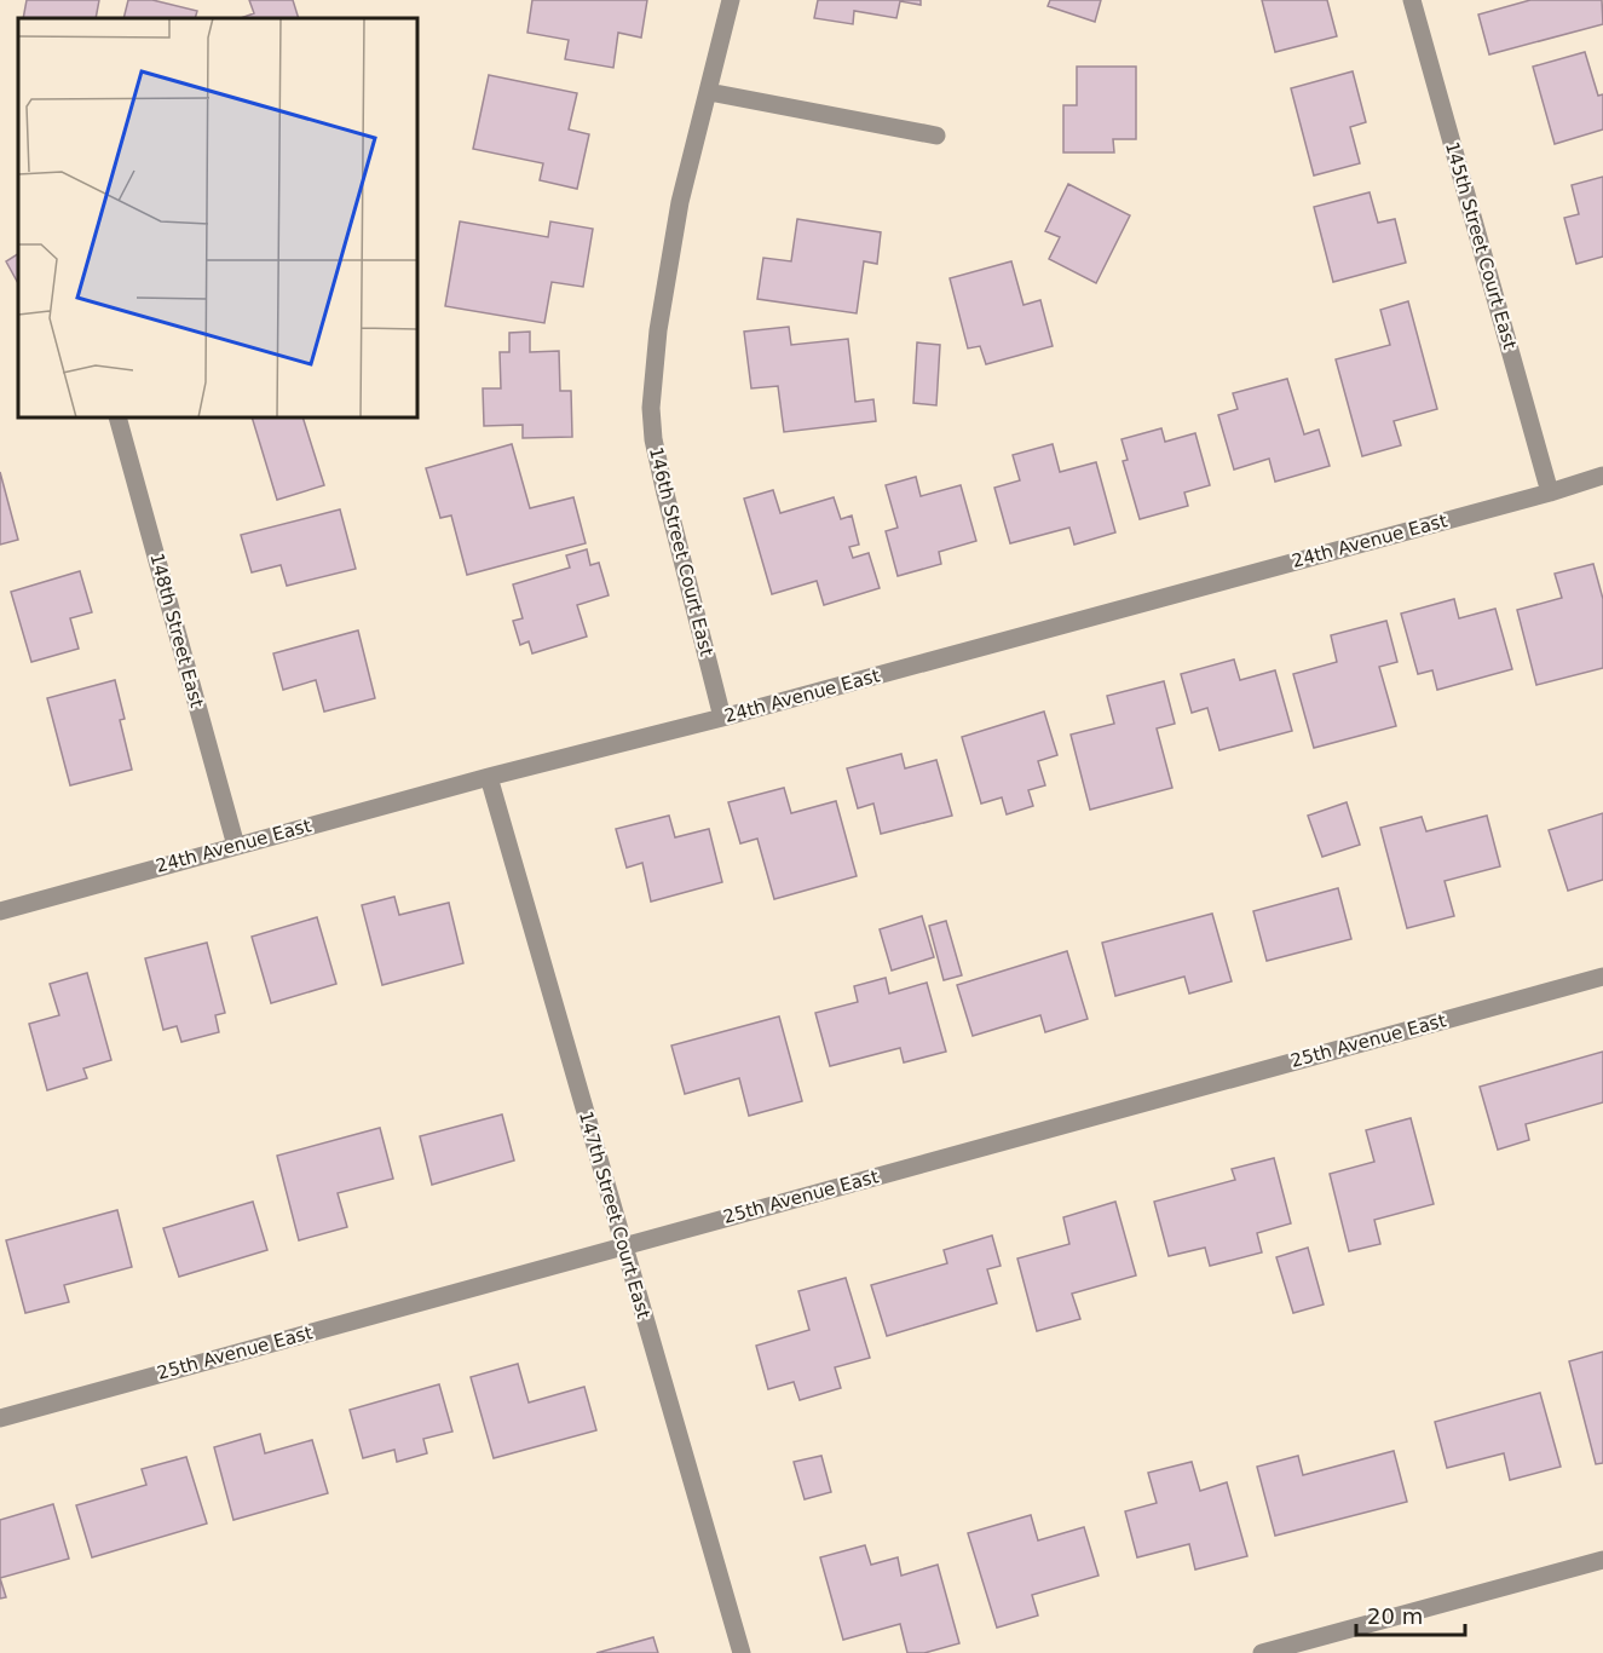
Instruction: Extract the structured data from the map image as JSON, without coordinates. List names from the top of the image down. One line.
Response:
{"streets":{"street":["145th Street Court East","24th Avenue East","146th Street Court East","148th Street East","25th Avenue East","147th Street Court East"]},"crossings":[["145th Street Court East","24th Avenue East"],["24th Avenue East","146th Street Court East"],["24th Avenue East","148th Street East"],["24th Avenue East","147th Street Court East"],["25th Avenue East","147th Street Court East"]],"scale_bar":"20 m"}
